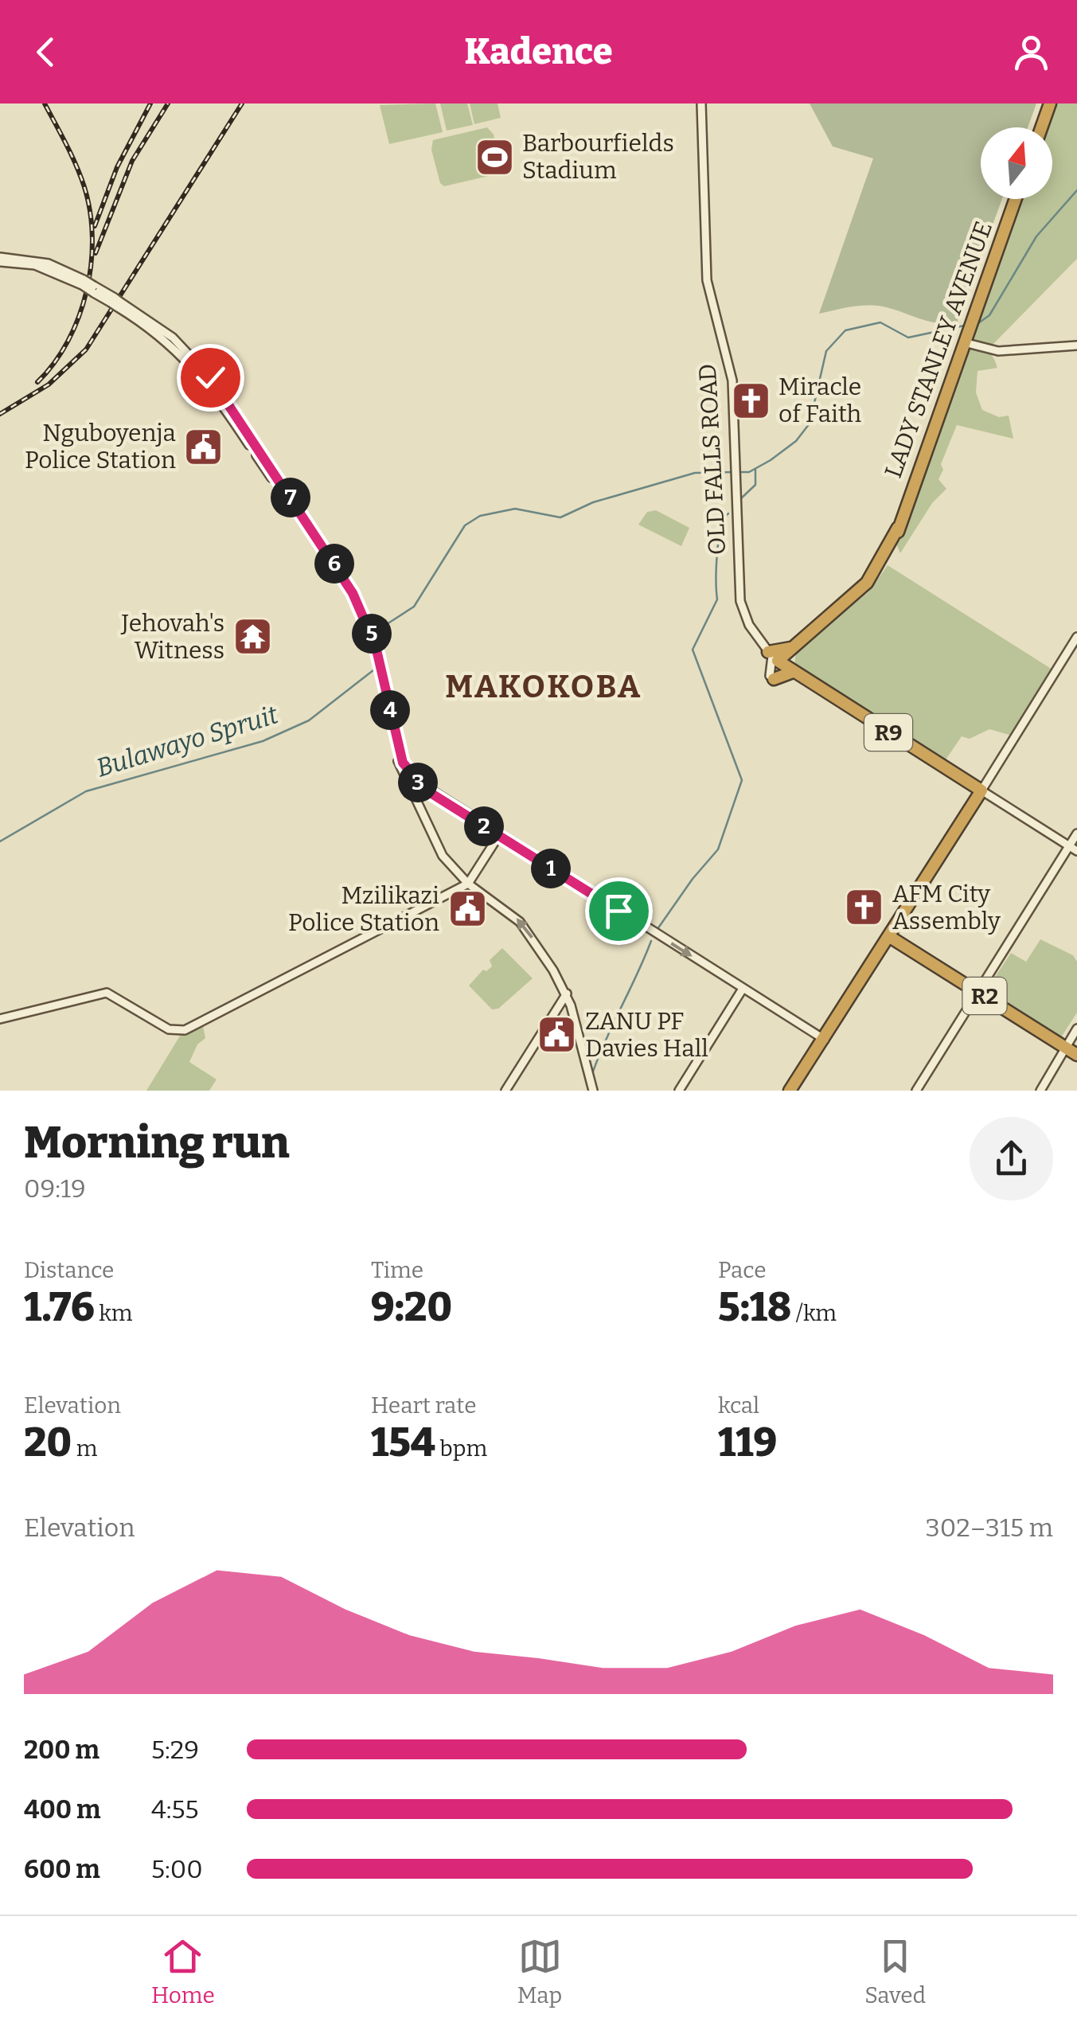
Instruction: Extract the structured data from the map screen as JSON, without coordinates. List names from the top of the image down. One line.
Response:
{"streets":{"highway":["LADY STANLEY AVENUE","R9","R2"],"street":["OLD FALLS ROAD"]},"crossings":[["LADY STANLEY AVENUE","OLD FALLS ROAD"],["LADY STANLEY AVENUE","R9"],["OLD FALLS ROAD","R9"]],"districts":["MAKOKOBA"],"water":["Bulawayo Spruit"],"places":{"sports":["Barbourfields Stadium"],"church":["Miracle of Faith","AFM City Assembly"],"public building":["Nguboyenja Police Station","Mzilikazi Police Station","ZANU PF Davies Hall"],"temple":["Jehovah's Witness"]},"north":"top","page":{"header":"Kadence","pins":["7","6","5","4","3","2","1"],"heading":["Morning run","09:19"],"stats":[["Distance","1.76 km"],["Time","9:20"],["Pace","5:18 /km"],["Elevation","20 m"],["Heart rate","154 bpm"],["kcal","119"]],"chart":["Elevation","302–315 m"],"list":[{"name":"200 m","note":"5:29"},{"name":"400 m","note":"4:55"},{"name":"600 m","note":"5:00"}],"tabs":["Home","Map","Saved"]}}
